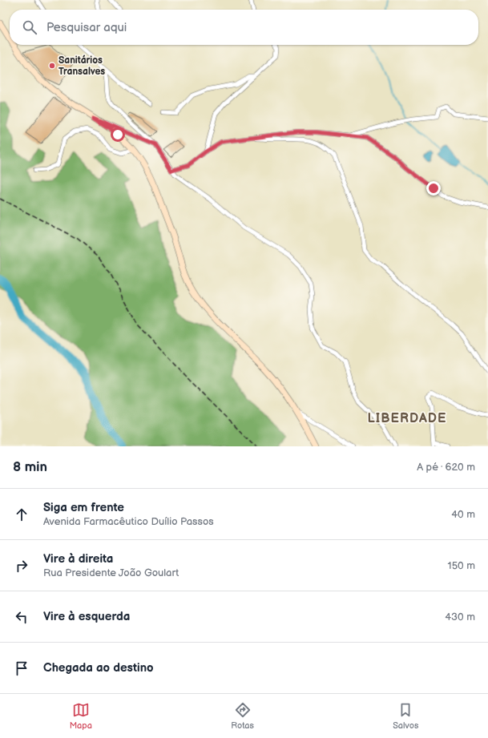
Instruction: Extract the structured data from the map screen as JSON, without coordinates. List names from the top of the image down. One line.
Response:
{"districts":["LIBERDADE"],"places":["Sanitários Transalves"],"page":{"search":"Pesquisar aqui","heading":["8 min","A pé · 620 m"],"list":[["Siga em frente","Avenida Farmacêutico Duílio Passos","40 m"],["Vire à direita","Rua Presidente João Goulart","150 m"],["Vire à esquerda","430 m"],"Chegada ao destino"],"nav":["Mapa","Rotas","Salvos"]}}
